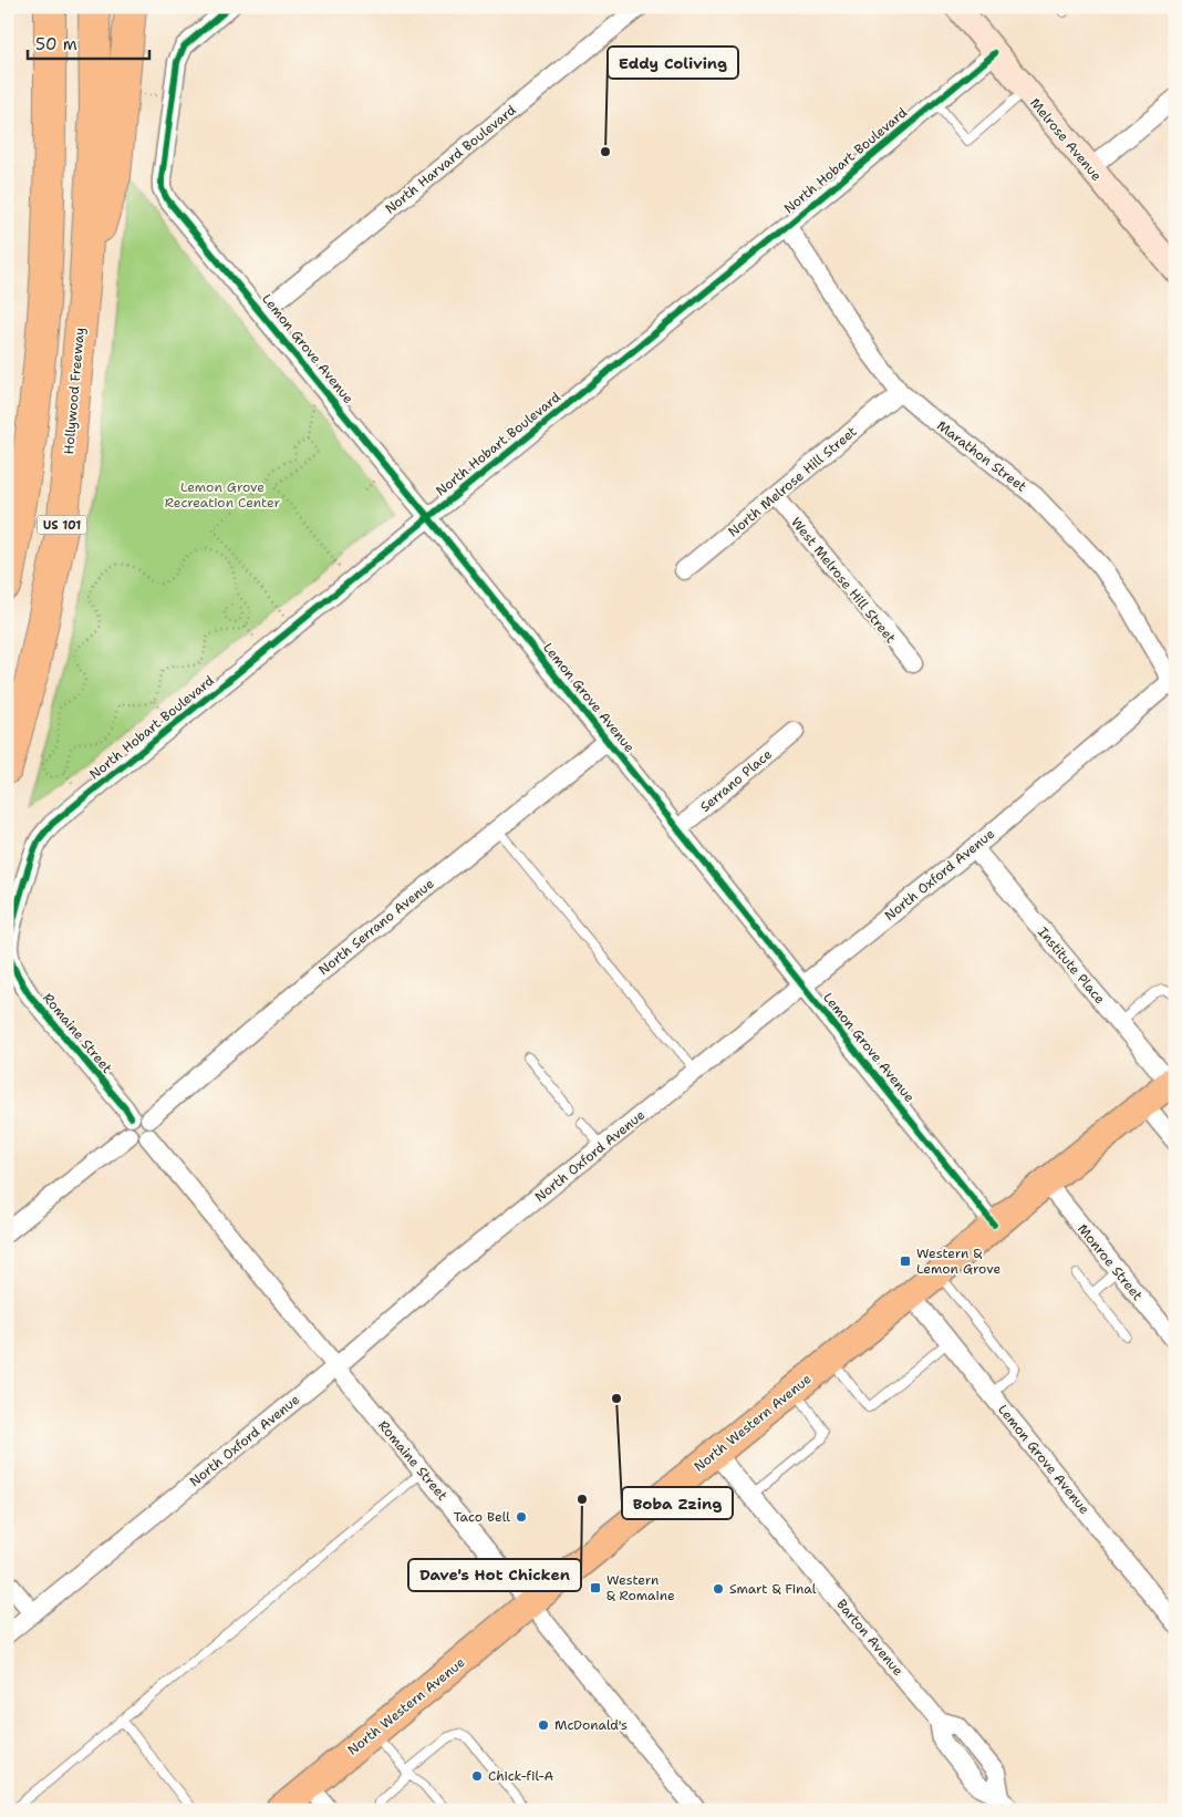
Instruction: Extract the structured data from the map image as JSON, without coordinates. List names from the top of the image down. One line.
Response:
{"streets":{"highway":["Hollywood Freeway","US 101"],"main road":["Melrose Avenue","North Western Avenue"],"street":["North Harvard Boulevard","North Hobart Boulevard","Lemon Grove Avenue","Marathon Street","North Melrose Hill Street","West Melrose Hill Street","Serrano Place","North Oxford Avenue","North Serrano Avenue","Institute Place","Romaine Street","Monroe Street","Barton Avenue"]},"crossings":[["Melrose Avenue","North Hobart Boulevard"],["North Harvard Boulevard","Lemon Grove Avenue"],["North Hobart Boulevard","Lemon Grove Avenue"],["North Hobart Boulevard","Marathon Street"],["North Hobart Boulevard","Romaine Street"],["Lemon Grove Avenue","Serrano Place"],["Lemon Grove Avenue","North Oxford Avenue"],["Lemon Grove Avenue","North Serrano Avenue"],["Lemon Grove Avenue","North Western Avenue"],["Marathon Street","North Melrose Hill Street"],["Marathon Street","North Oxford Avenue"],["North Melrose Hill Street","West Melrose Hill Street"],["North Oxford Avenue","Institute Place"],["North Oxford Avenue","Romaine Street"],["North Serrano Avenue","Romaine Street"],["Institute Place","North Western Avenue"],["Romaine Street","North Western Avenue"],["Monroe Street","North Western Avenue"],["North Western Avenue","Barton Avenue"]],"parks":["Lemon Grove Recreation Center"],"places":{"other":["Eddy Coliving","Boba Zzing","Dave's Hot Chicken","Taco Bell","Smart & Final","McDonald's","Chick-fil-A"],"transit":["Western & Lemon Grove","Western & Romaine"]},"scale_bar":"50 m"}
